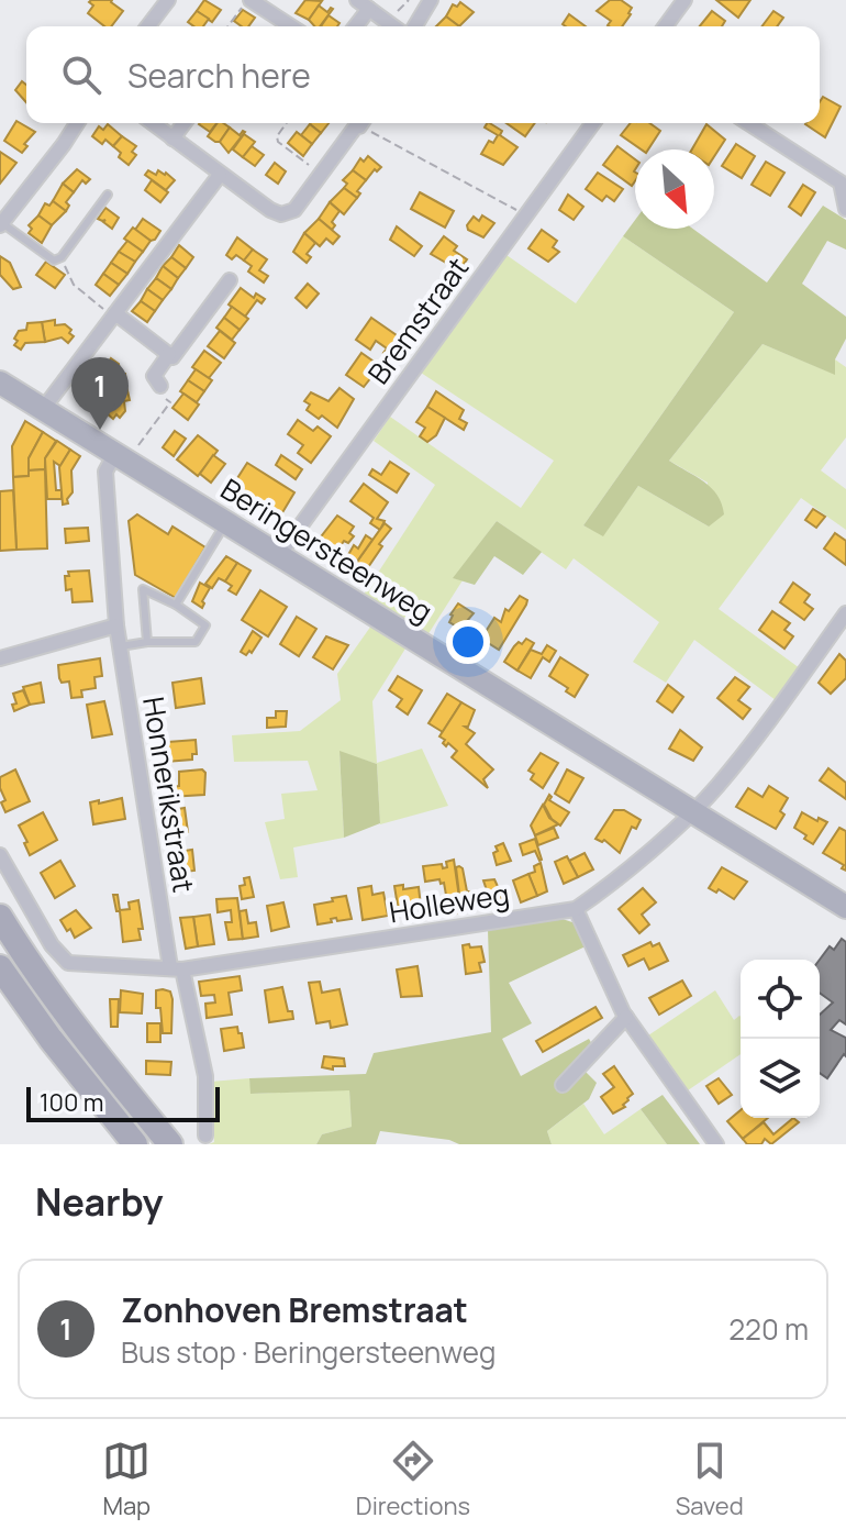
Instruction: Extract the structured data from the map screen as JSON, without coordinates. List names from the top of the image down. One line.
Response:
{"streets":{"main road":["Beringersteenweg"],"street":["Bremstraat","Honnerikstraat","Holleweg"]},"crossings":[["Bremstraat","Beringersteenweg"],["Beringersteenweg","Honnerikstraat"],["Beringersteenweg","Holleweg"],["Honnerikstraat","Holleweg"]],"scale_bar":"100 m","north":"bottom right","page":{"search":"Search here","pins":"1","scale":"100 m","heading":"Nearby","list":[{"mark":"1","name":"Zonhoven Bremstraat","note":"Bus stop · Beringersteenweg","value":"220 m"}],"nav":["Map","Directions","Saved"]}}
